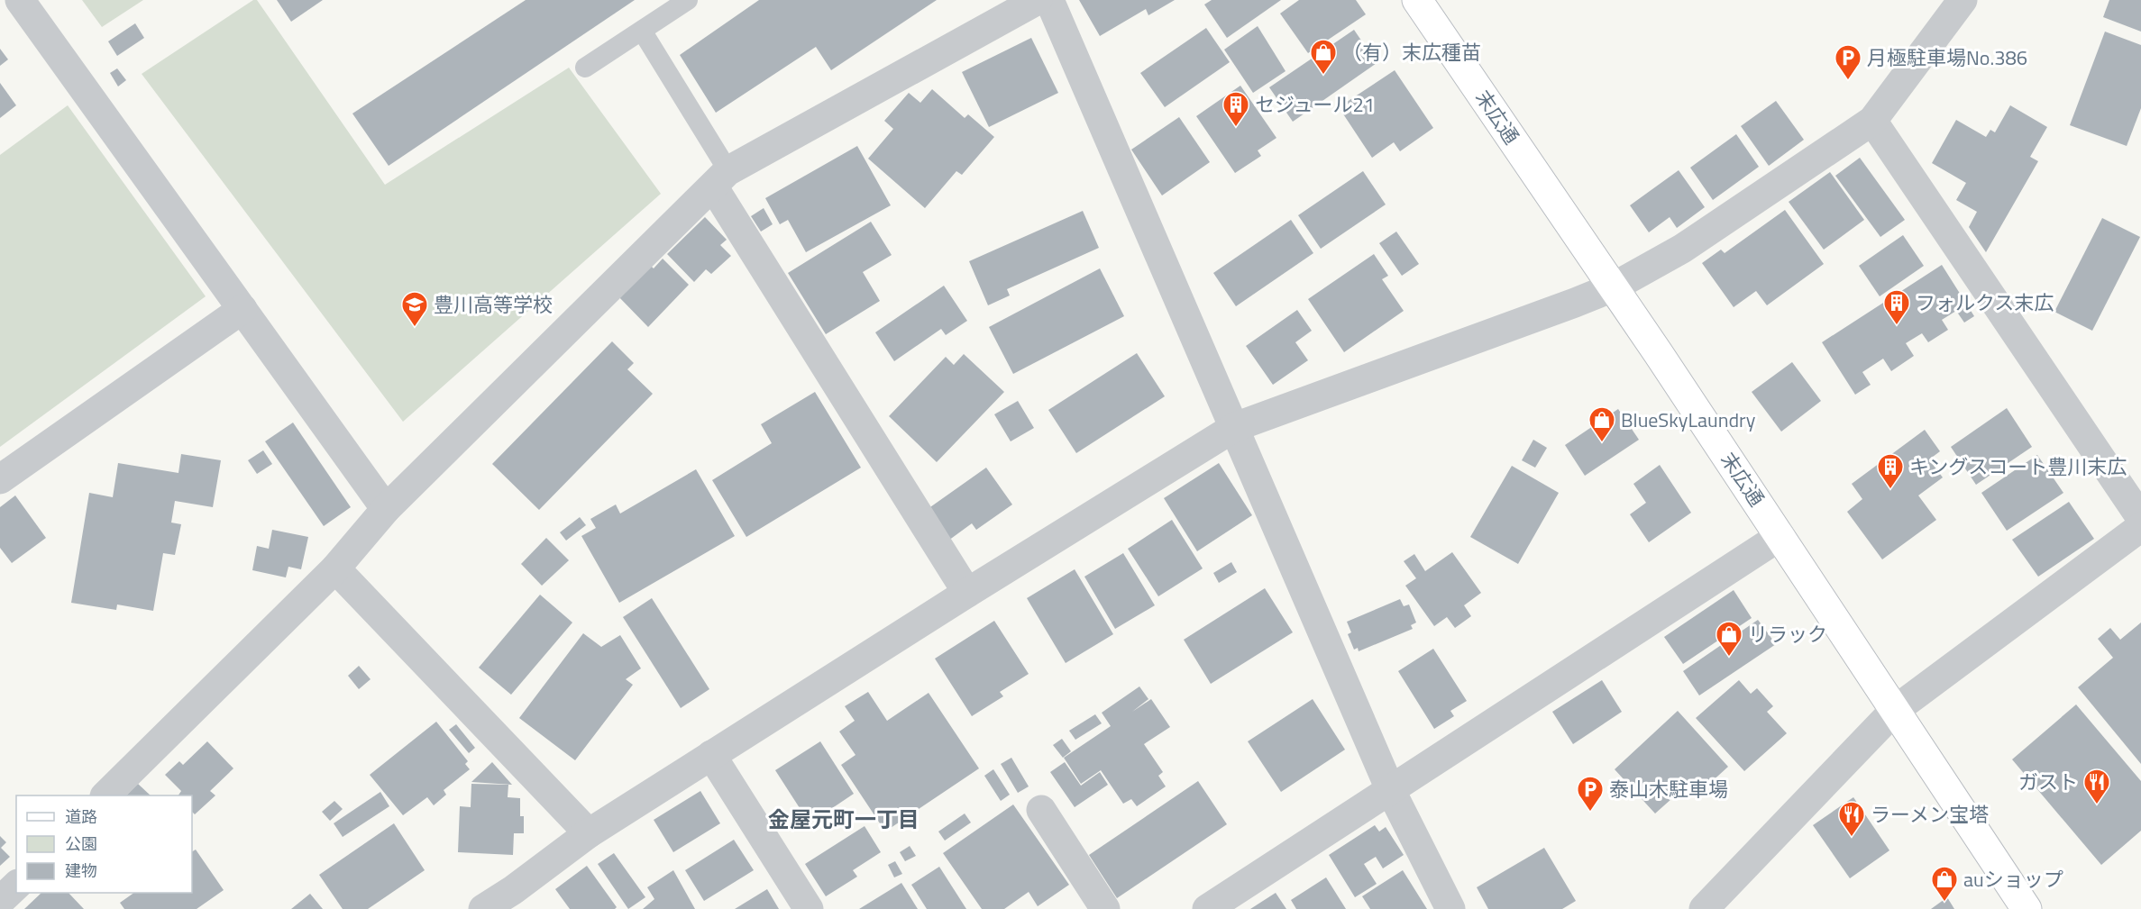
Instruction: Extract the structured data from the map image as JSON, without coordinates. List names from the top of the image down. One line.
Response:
{"streets":{"street":["末広通"]},"districts":["金屋元町一丁目"],"places":{"shop":["（有）末広種苗","BlueSkyLaundry","リラック","auショップ"],"parking":["月極駐車場No.386","泰山木駐車場"],"building":["セジュール21","フォルクス末広","キングスコート豊川末広"],"school or university":["豊川高等学校"],"restaurant":["ガスト","ラーメン宝塔"]},"legend":["道路","公園","建物"]}
